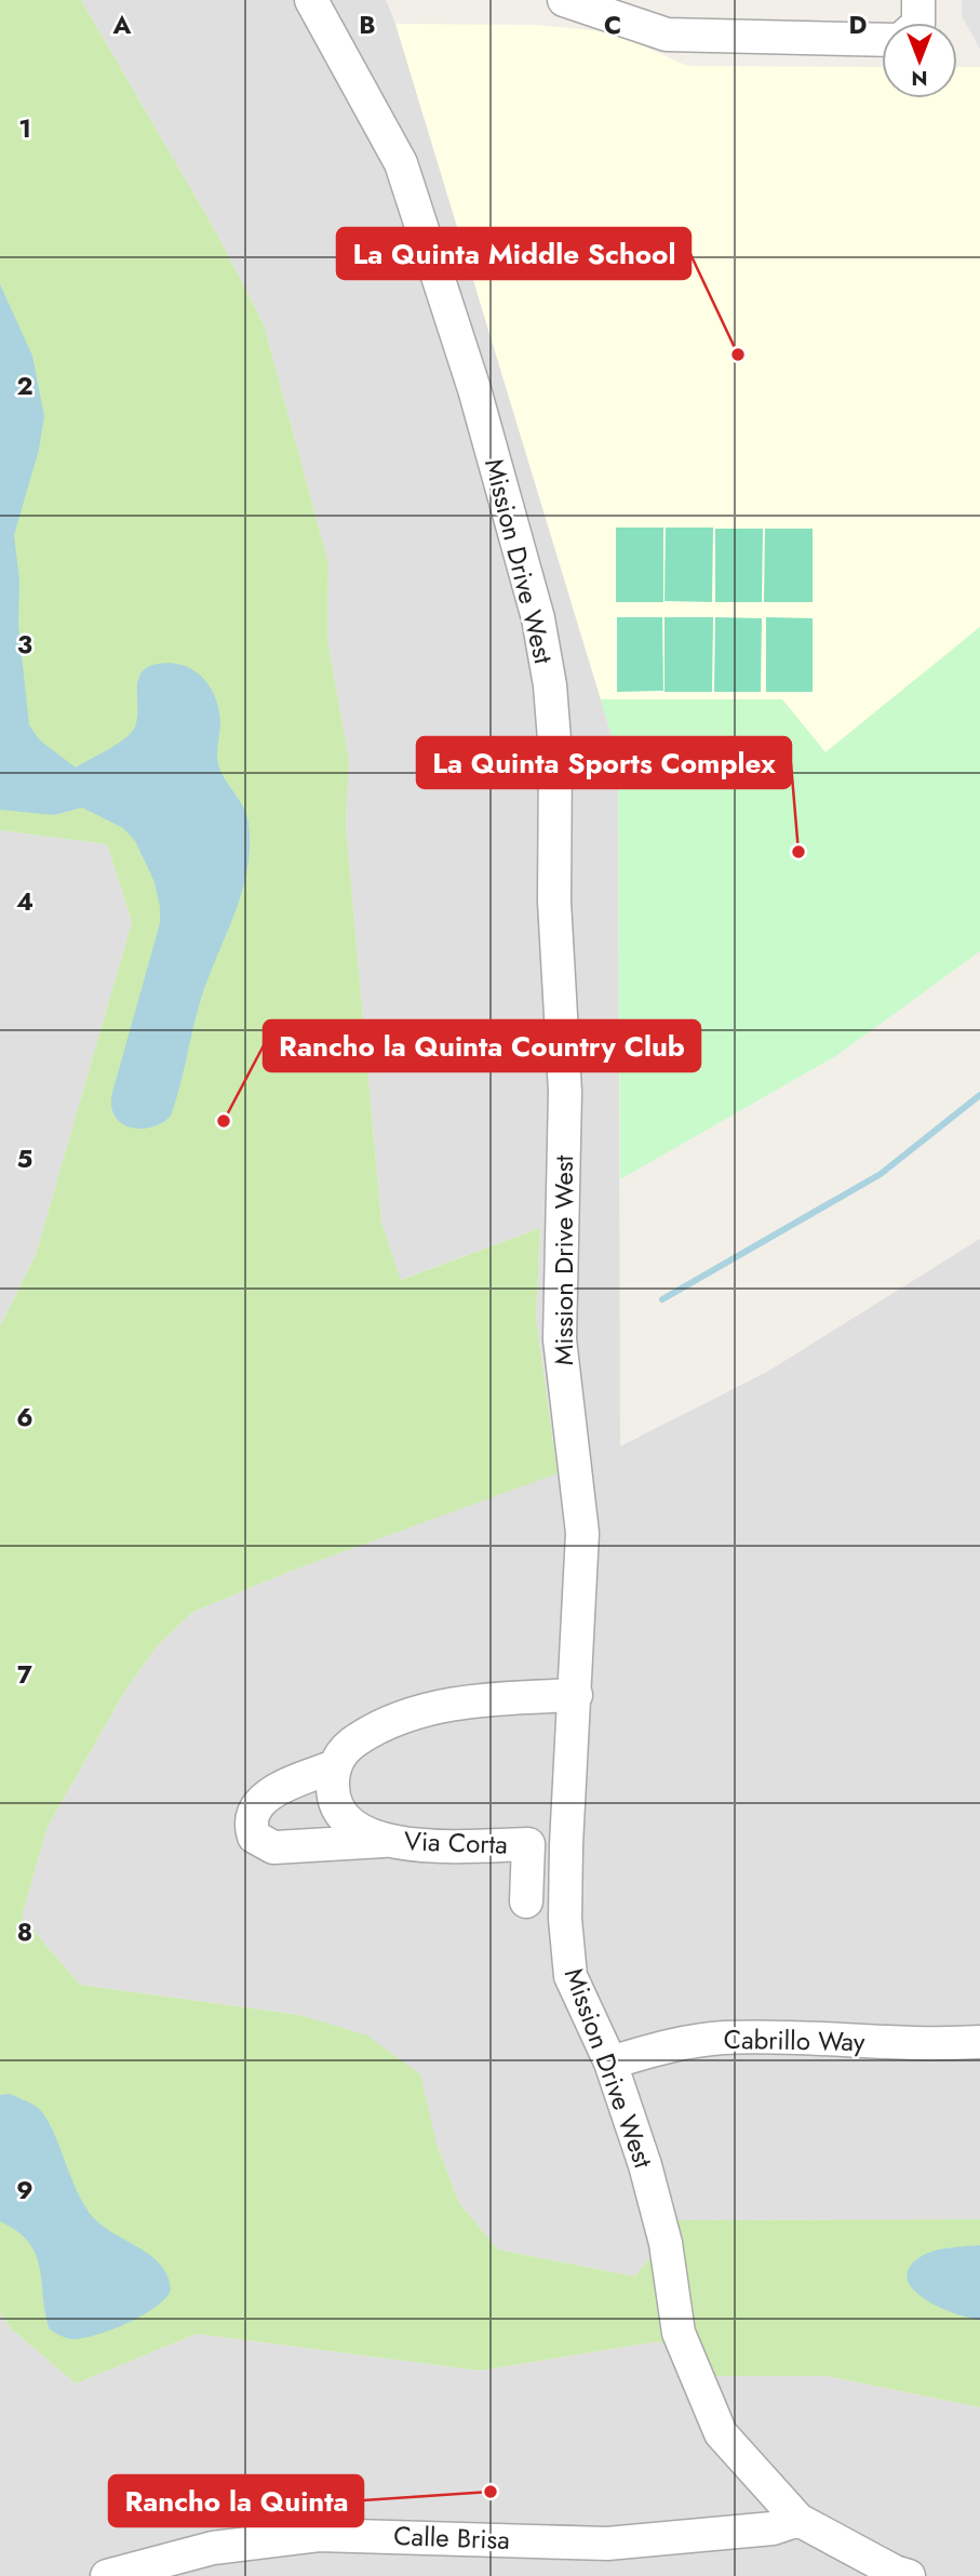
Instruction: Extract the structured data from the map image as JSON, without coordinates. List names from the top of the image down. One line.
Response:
{"streets":{"street":["Mission Drive West","Via Corta","Cabrillo Way","Calle Brisa"]},"crossings":[["Mission Drive West","Cabrillo Way"],["Mission Drive West","Calle Brisa"]],"places":["La Quinta Middle School","La Quinta Sports Complex","Rancho la Quinta Country Club","Rancho la Quinta"],"north":"bottom","grid":{"columns":["A","B","C","D"],"rows":["1","2","3","4","5","6","7","8","9"]}}
